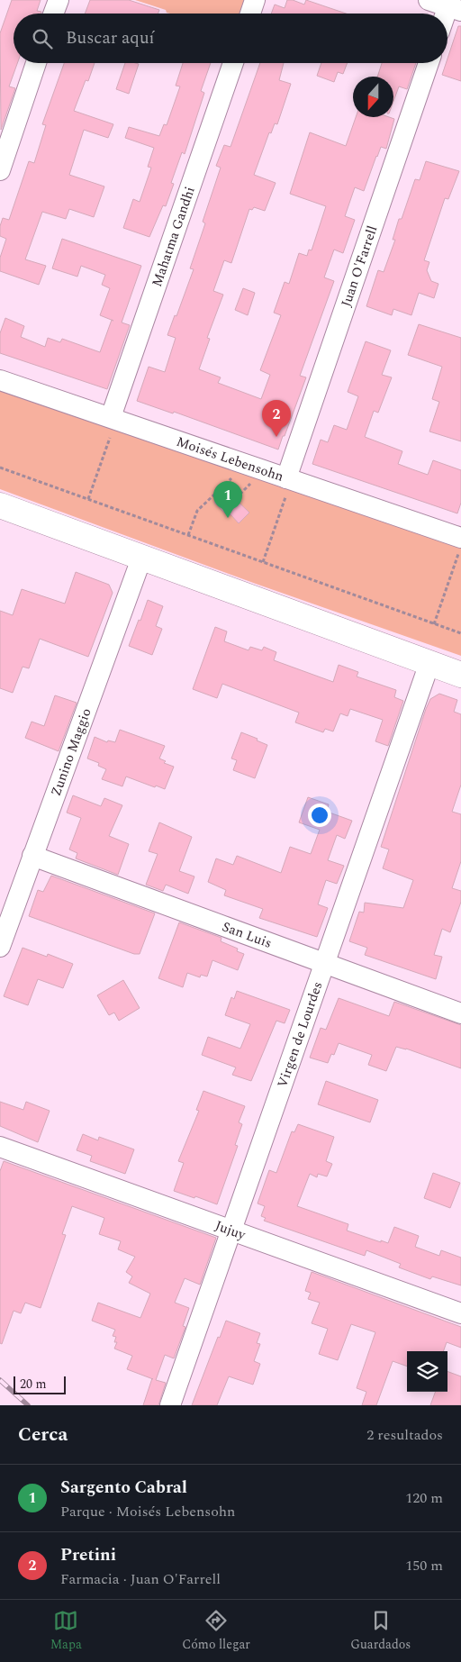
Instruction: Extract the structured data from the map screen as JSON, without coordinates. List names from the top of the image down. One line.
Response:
{"streets":{"street":["Mahatma Gandhi","Juan O'Farrell","Moisés Lebensohn","Zunino Maggio","San Luis","Virgen de Lourdes","Jujuy"]},"crossings":[["Mahatma Gandhi","Moisés Lebensohn"],["Juan O'Farrell","Moisés Lebensohn"],["Zunino Maggio","San Luis"],["San Luis","Virgen de Lourdes"],["Virgen de Lourdes","Jujuy"]],"scale_bar":"20 m","north":"bottom","page":{"search":"Buscar aquí","pins":["2","1"],"scale":"20 m","heading":["Cerca","2 resultados"],"list":[{"mark":"1","name":"Sargento Cabral","note":"Parque · Moisés Lebensohn","value":"120 m"},{"mark":"2","name":"Pretini","note":"Farmacia · Juan O'Farrell","value":"150 m"}],"nav":["Mapa","Cómo llegar","Guardados"]}}
